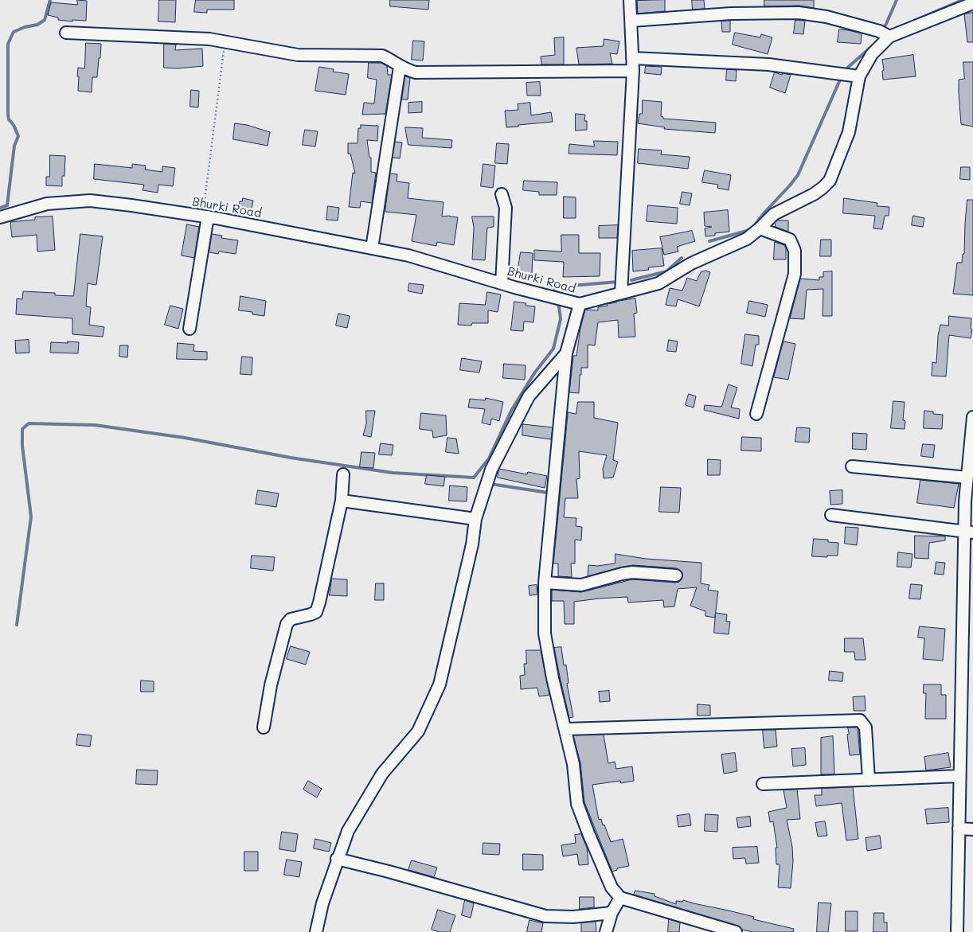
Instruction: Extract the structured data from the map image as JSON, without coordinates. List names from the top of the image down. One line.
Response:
{"streets":{"street":["Bhurki Road"]}}
